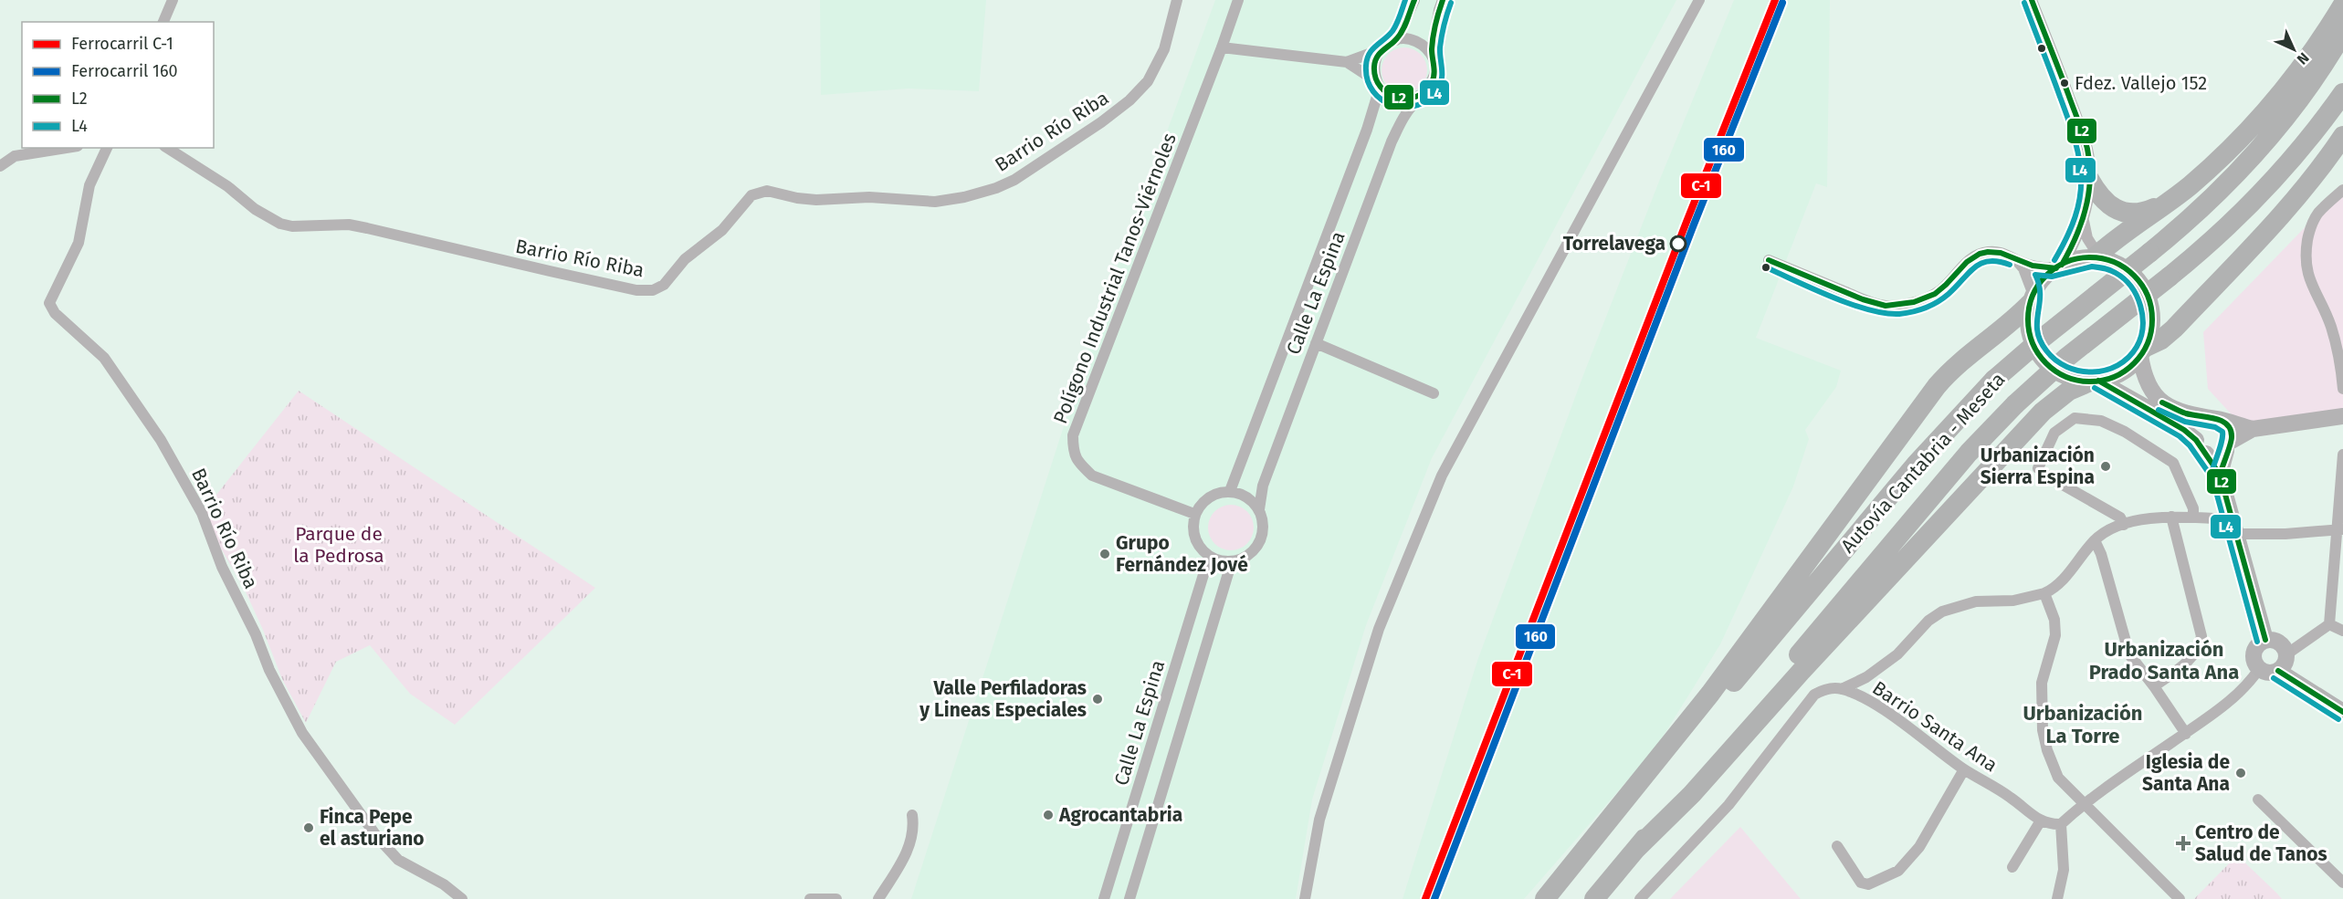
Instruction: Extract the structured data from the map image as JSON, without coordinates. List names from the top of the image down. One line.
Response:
{"streets":{"highway":["Autovía Cantabria - Meseta"],"street":["Barrio Río Riba","Polígono Industrial Tanos-Viérnoles","Calle La Espina","Barrio Santa Ana"]},"crossings":[["Polígono Industrial Tanos-Viérnoles","Calle La Espina"]],"districts":["Urbanización Prado Santa Ana","Urbanización La Torre"],"parks":["Parque de la Pedrosa"],"places":{"other":["Fdez. Vallejo 152","Torrelavega","Urbanización Sierra Espina","Grupo Fernández Jové","Valle Perfiladoras y Lineas Especiales","Iglesia de Santa Ana","Agrocantabria","Finca Pepe el asturiano"],"health":["Centro de Salud de Tanos"]},"lines":["rail line C-1","transit line L2","transit line L4","rail line 160"],"legend":["Ferrocarril C-1","Ferrocarril 160","L2","L4"],"north":"bottom right"}
